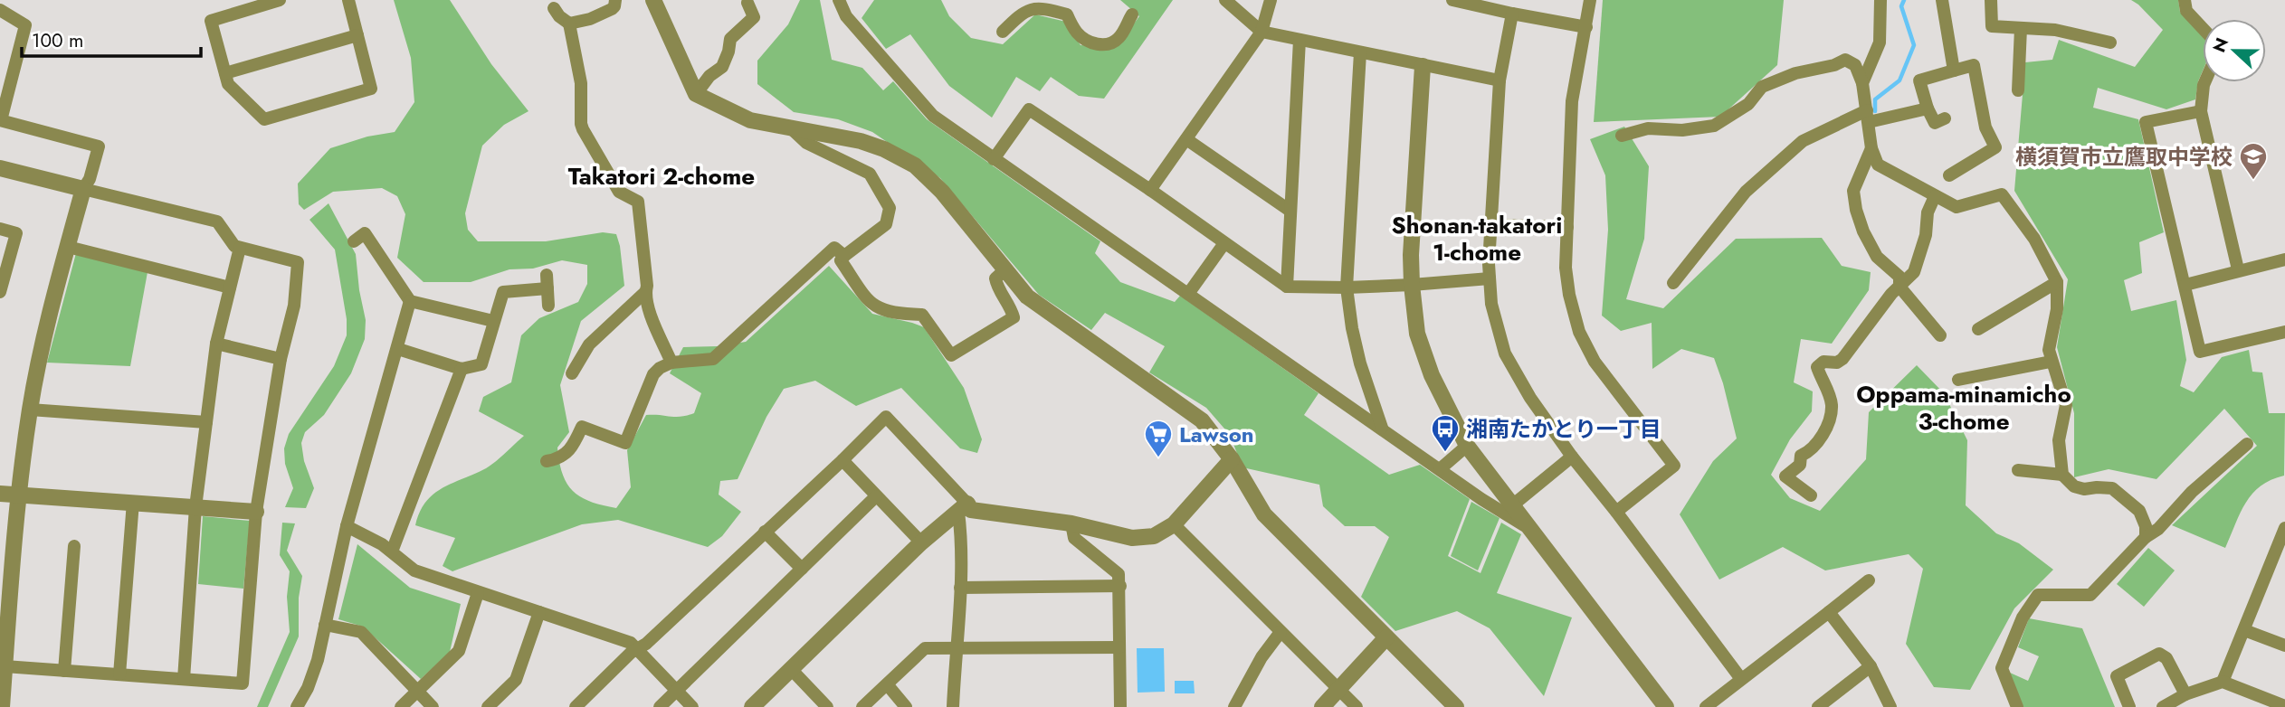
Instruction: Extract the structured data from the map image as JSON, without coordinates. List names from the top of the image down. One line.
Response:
{"districts":["Takatori 2-chome","Shonan-takatori 1-chome","Oppama-minamicho 3-chome"],"places":{"school or university":["横須賀市立鷹取中学校"],"bus stop":["湘南たかとり一丁目"],"supermarket":["Lawson"]},"scale_bar":"100 m","north":"left"}
